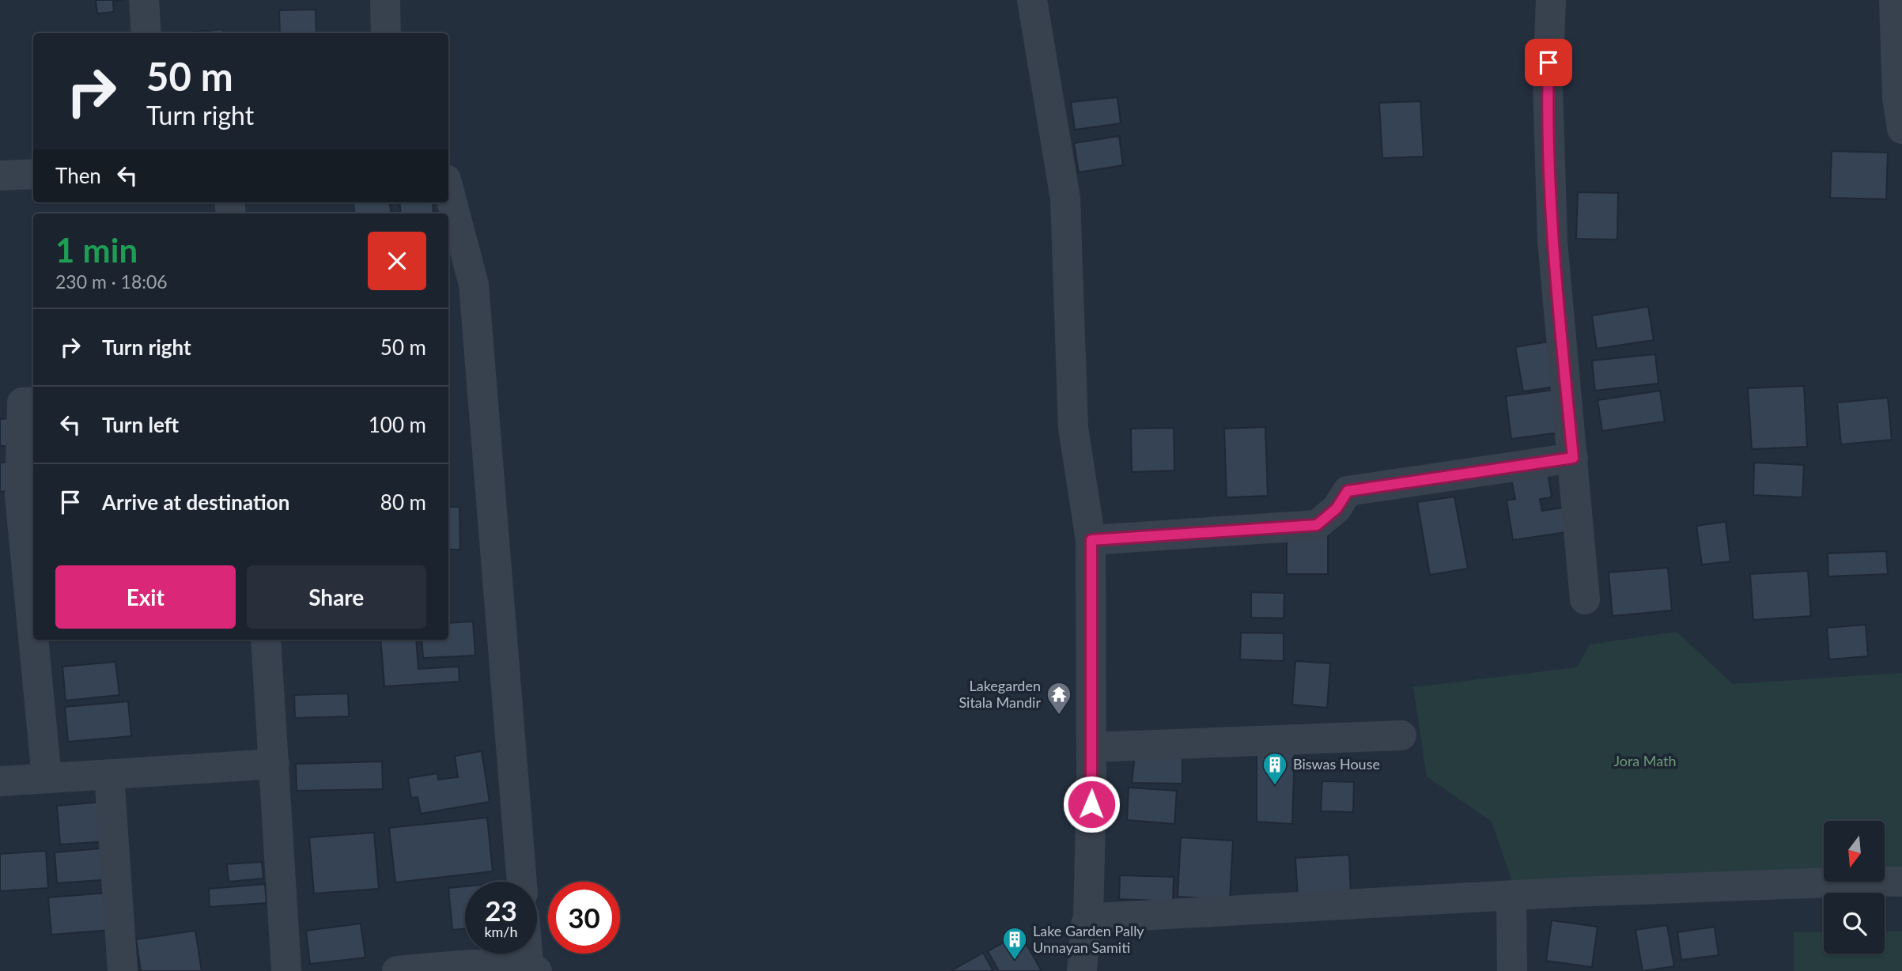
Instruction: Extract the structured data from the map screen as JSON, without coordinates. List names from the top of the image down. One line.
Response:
{"parks":["Jora Math"],"places":{"temple":["Lakegarden Sitala Mandir"],"building":["Biswas House","Lake Garden Pally Unnayan Samiti"]},"north":"bottom","page":{"turn":["50 m","Turn right"],"then":"Then","heading":["1 min","230 m · 18:06"],"list":[{"name":"Turn right","value":"50 m"},{"name":"Turn left","value":"100 m"},{"name":"Arrive at destination","value":"80 m"}],"buttons":["Exit","Share"],"speed":"23 km/h","limit":"30"}}
